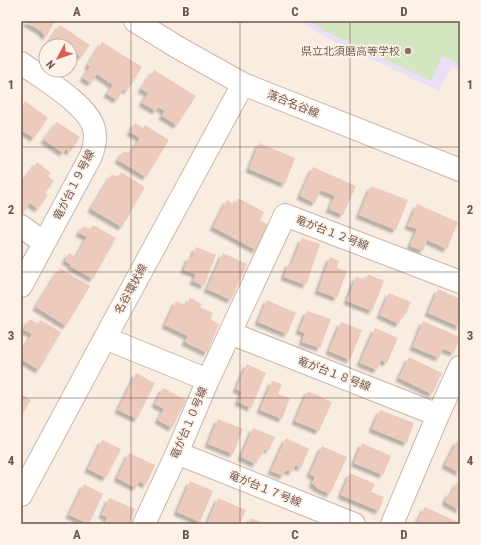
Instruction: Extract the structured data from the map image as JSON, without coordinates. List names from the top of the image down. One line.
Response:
{"streets":{"street":["落合名谷線","竜が台１９号線","竜が台１２号線","名谷環状線","竜が台１８号線","竜が台１０号線","竜が台１７号線"]},"crossings":[["落合名谷線","名谷環状線"],["竜が台１２号線","竜が台１８号線"],["竜が台１２号線","竜が台１０号線"],["名谷環状線","竜が台１０号線"],["竜が台１０号線","竜が台１７号線"]],"places":["県立北須磨高等学校"],"north":"bottom left","grid":{"columns":["A","B","C","D"],"rows":["1","2","3","4"]}}
